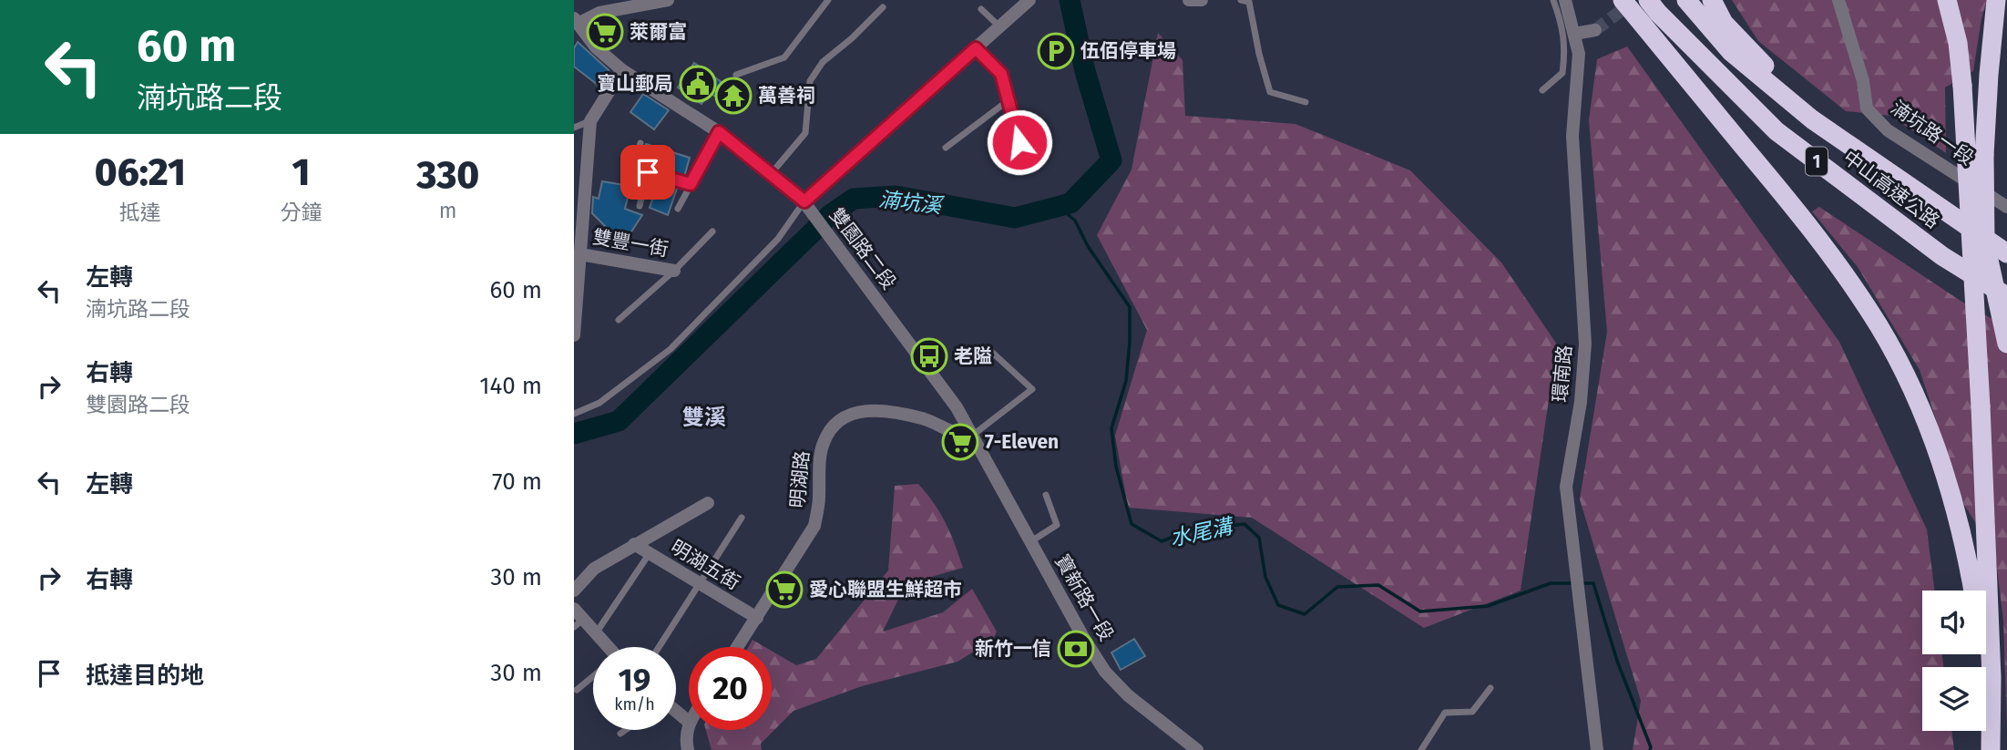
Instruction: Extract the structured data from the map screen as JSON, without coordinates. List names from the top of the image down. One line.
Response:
{"streets":{"highway":["1","中山高速公路"],"street":["湳坑路一段","雙豐一街","雙園路二段","環南路","明湖路","明湖五街","寶新路一段"]},"crossings":[["雙園路二段","明湖路"],["雙園路二段","寶新路一段"],["明湖路","明湖五街"],["明湖路","寶新路一段"]],"districts":["雙溪"],"water":["湳坑溪","水尾溝"],"places":{"supermarket":["萊爾富","7-Eleven","愛心聯盟生鮮超市"],"parking":["伍佰停車場"],"public building":["寶山郵局"],"temple":["萬善祠"],"bus stop":["老隘"],"bank":["新竹一信"]},"page":{"turn":["60 m","湳坑路二段"],"eta":["06:21","抵達","1","分鐘","330","m"],"list":[{"name":"左轉","note":"湳坑路二段","value":"60 m"},{"name":"右轉","note":"雙園路二段","value":"140 m"},{"name":"左轉","value":"70 m"},{"name":"右轉","value":"30 m"},{"name":"抵達目的地","value":"30 m"}],"speed":"19 km/h","limit":"20"}}
